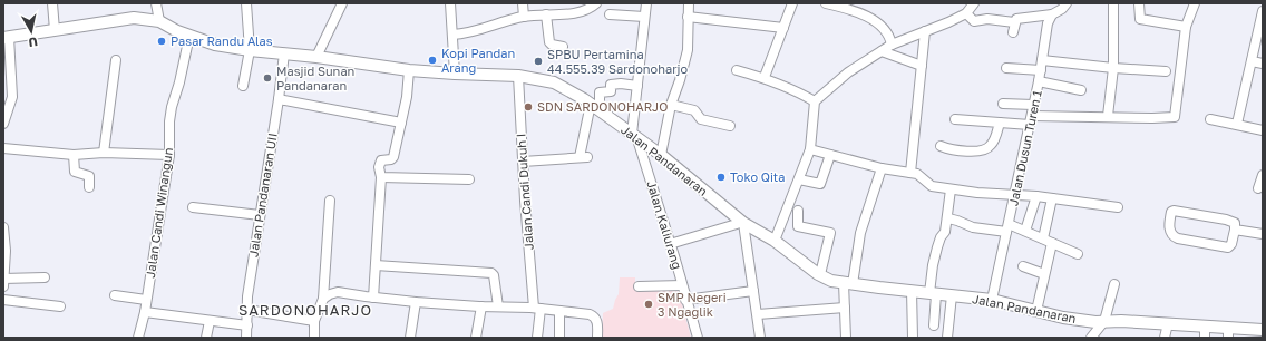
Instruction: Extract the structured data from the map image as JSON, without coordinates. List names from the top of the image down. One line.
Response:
{"streets":{"main road":["Jalan Pandanaran"],"street":["Jalan Dusun Turen 1","Jalan Candi Dukuh I","Jalan Pandanaran UII","Jalan Candi Winangun","Jalan Kaliurang"]},"crossings":[["Jalan Dusun Turen 1","Jalan Pandanaran"],["Jalan Pandanaran","Jalan Candi Dukuh I"],["Jalan Pandanaran","Jalan Pandanaran UII"],["Jalan Pandanaran","Jalan Candi Winangun"],["Jalan Pandanaran","Jalan Kaliurang"]],"districts":["SARDONOHARJO"],"places":["Pasar Randu Alas","Kopi Pandan Arang","SPBU Pertamina 44.555.39 Sardonoharjo","Masjid Sunan Pandanaran","SDN SARDONOHARJO","Toko Qita","SMP Negeri 3 Ngaglik"],"north":"bottom"}
